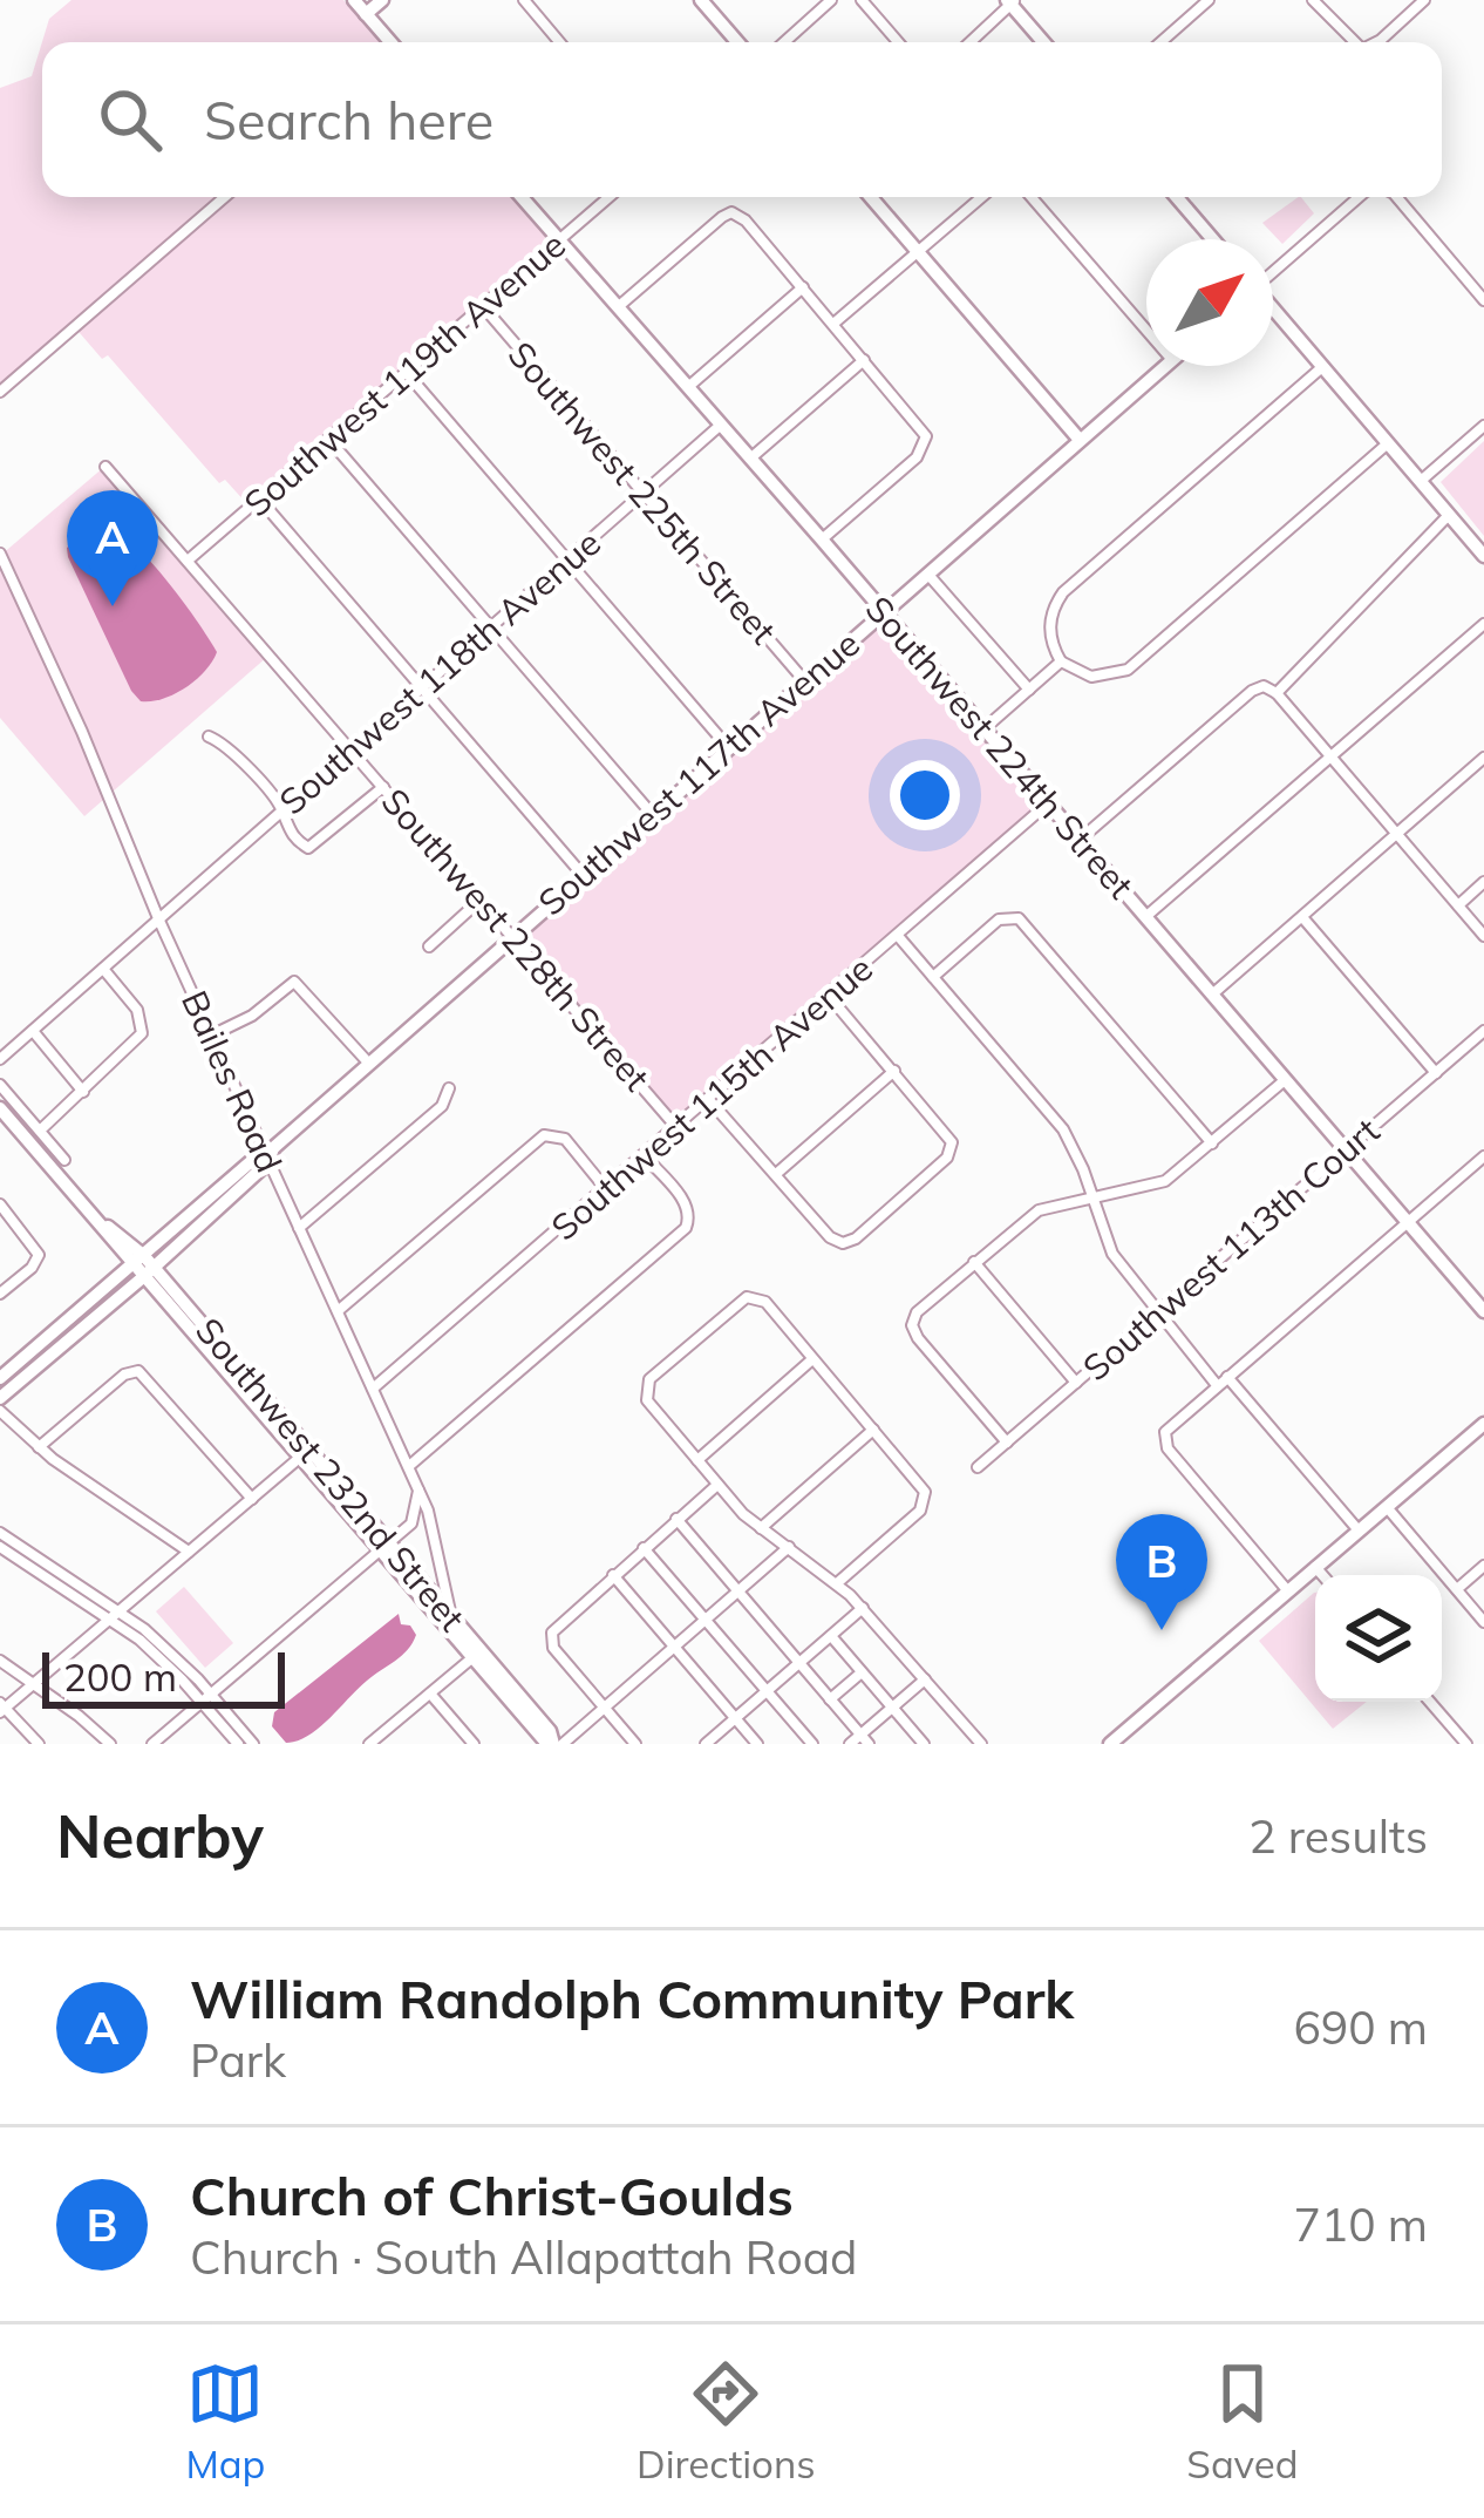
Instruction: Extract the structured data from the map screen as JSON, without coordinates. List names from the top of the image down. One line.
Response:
{"streets":{"street":["Southwest 119th Avenue","Southwest 225th Street","Southwest 118th Avenue","Southwest 224th Street","Southwest 117th Avenue","Southwest 228th Street","Bailes Road","Southwest 115th Avenue","Southwest 113th Court","Southwest 232nd Street"]},"crossings":[["Southwest 119th Avenue","Southwest 225th Street"],["Southwest 119th Avenue","Southwest 224th Street"],["Southwest 119th Avenue","Southwest 228th Street"],["Southwest 225th Street","Southwest 118th Avenue"],["Southwest 225th Street","Southwest 117th Avenue"],["Southwest 118th Avenue","Southwest 224th Street"],["Southwest 118th Avenue","Southwest 228th Street"],["Southwest 118th Avenue","Bailes Road"],["Southwest 224th Street","Southwest 117th Avenue"],["Southwest 224th Street","Southwest 115th Avenue"],["Southwest 224th Street","Southwest 113th Court"],["Southwest 117th Avenue","Southwest 228th Street"],["Southwest 117th Avenue","Bailes Road"],["Southwest 117th Avenue","Southwest 232nd Street"],["Southwest 228th Street","Southwest 115th Avenue"],["Bailes Road","Southwest 115th Avenue"],["Bailes Road","Southwest 232nd Street"]],"scale_bar":"200 m","north":"top right","page":{"search":"Search here","pins":["A","B"],"scale":"200 m","heading":["Nearby","2 results"],"list":[{"mark":"A","name":"William Randolph Community Park","note":"Park","value":"690 m"},{"mark":"B","name":"Church of Christ-Goulds","note":"Church · South Allapattah Road","value":"710 m"}],"nav":["Map","Directions","Saved"]}}
